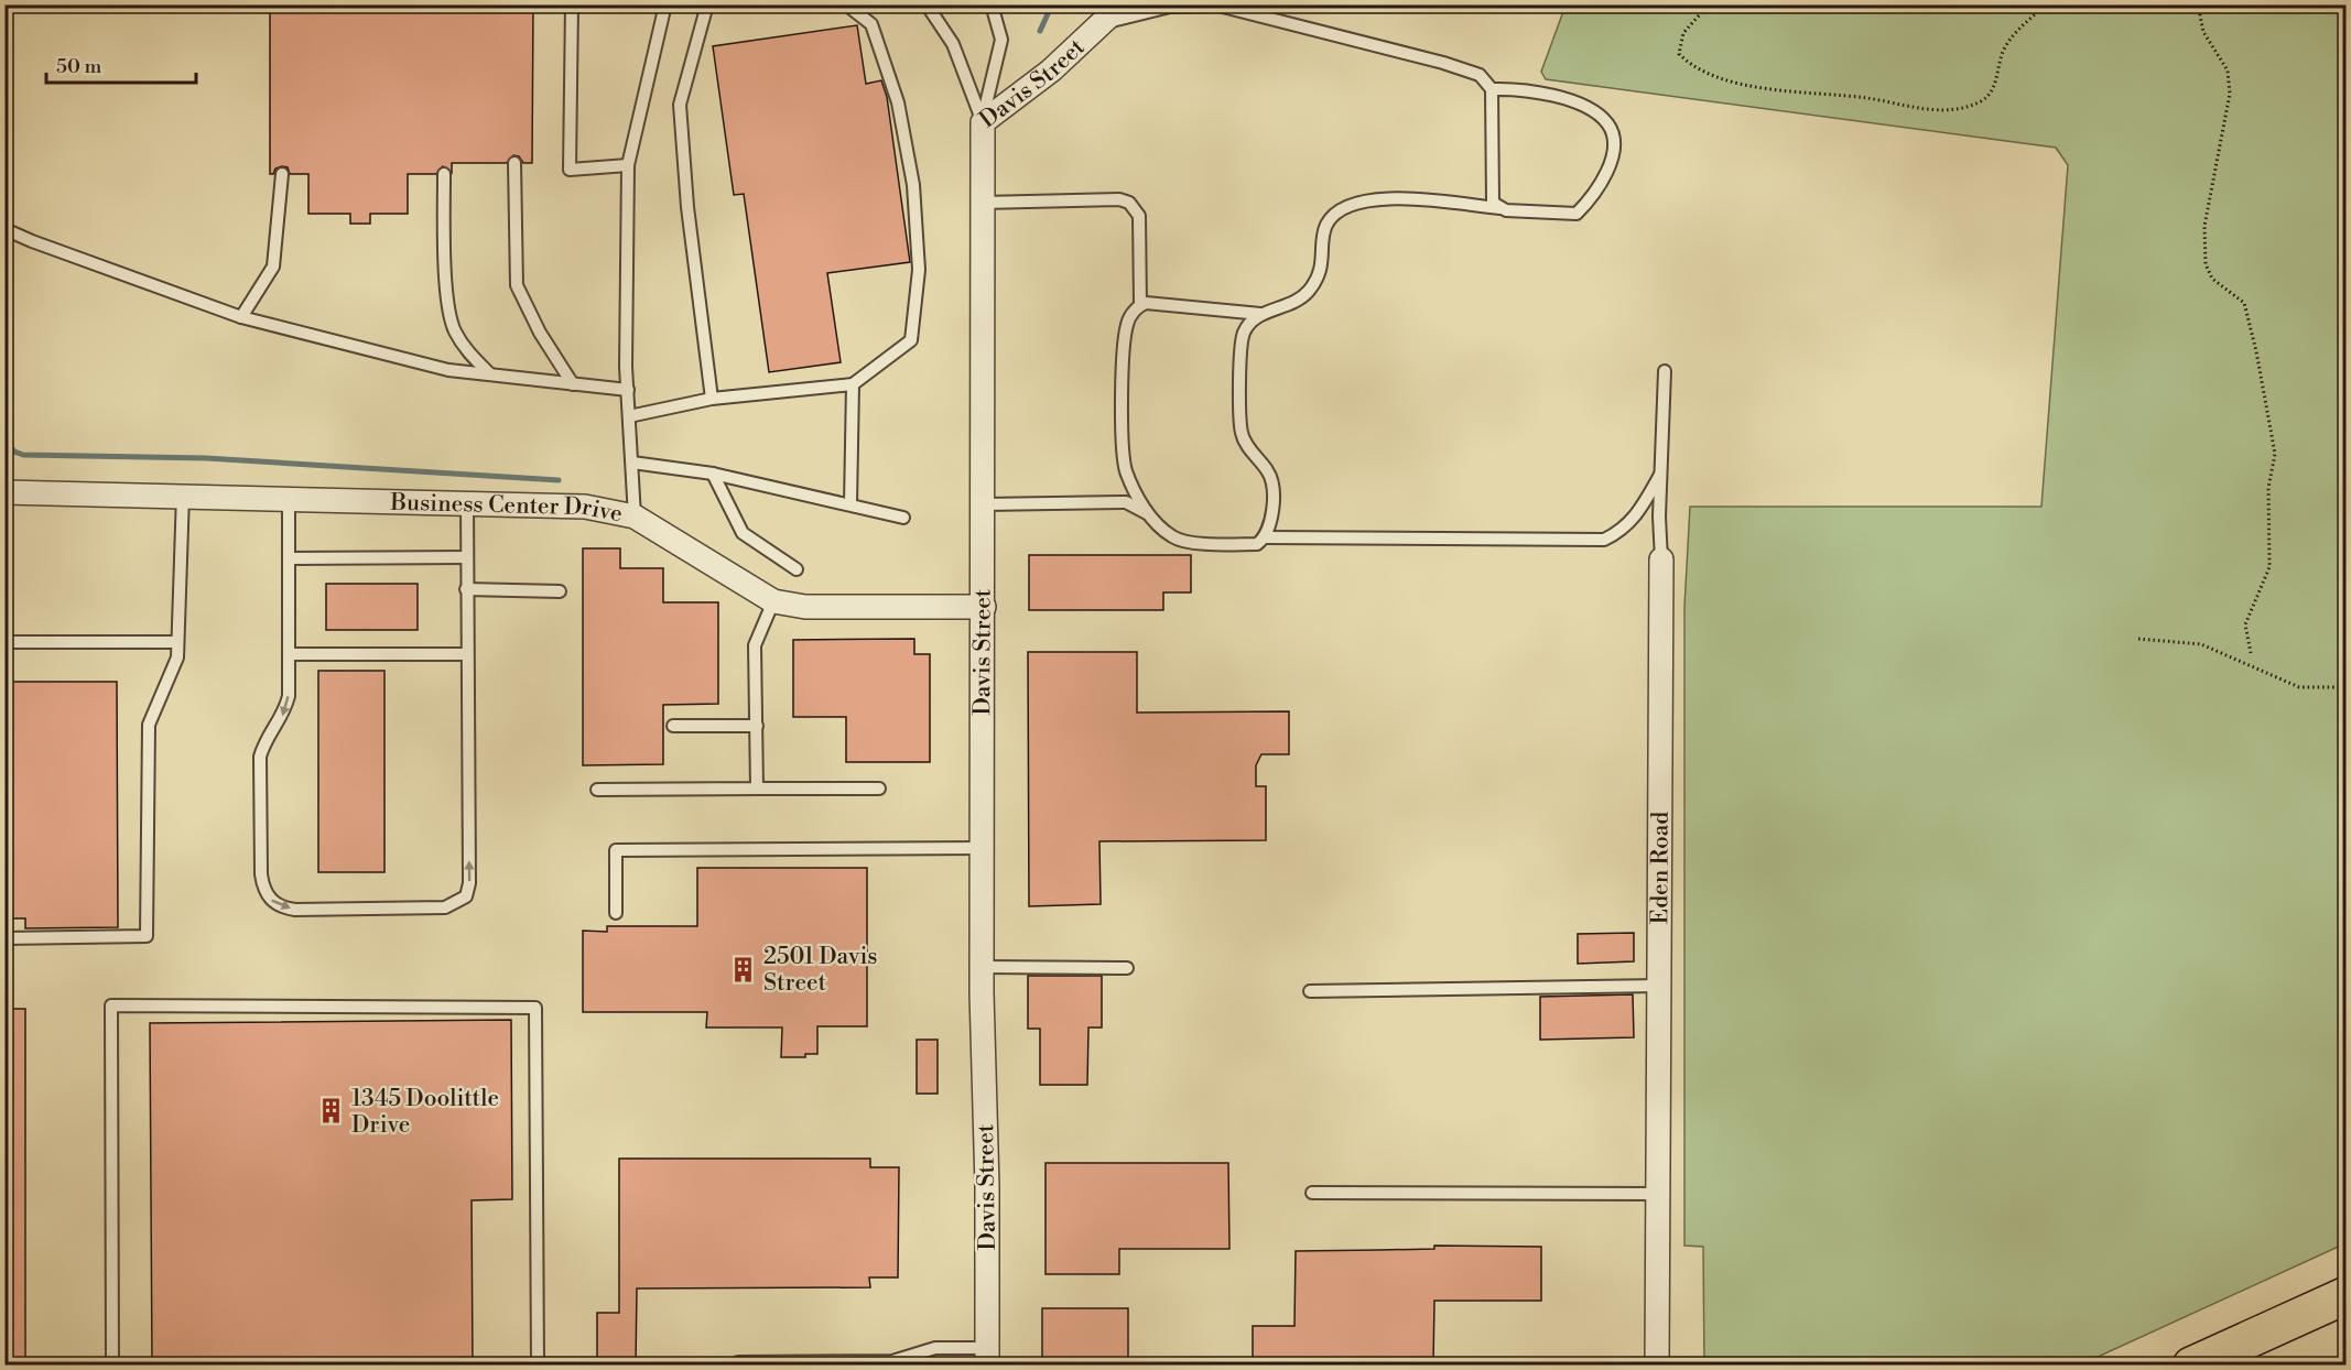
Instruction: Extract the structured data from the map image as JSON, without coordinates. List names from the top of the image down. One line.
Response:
{"streets":{"street":["Davis Street","Business Center Drive","Eden Road"]},"crossings":[["Davis Street","Business Center Drive"]],"places":{"building":["2501 Davis Street","1345 Doolittle Drive"]},"scale_bar":"50 m"}
